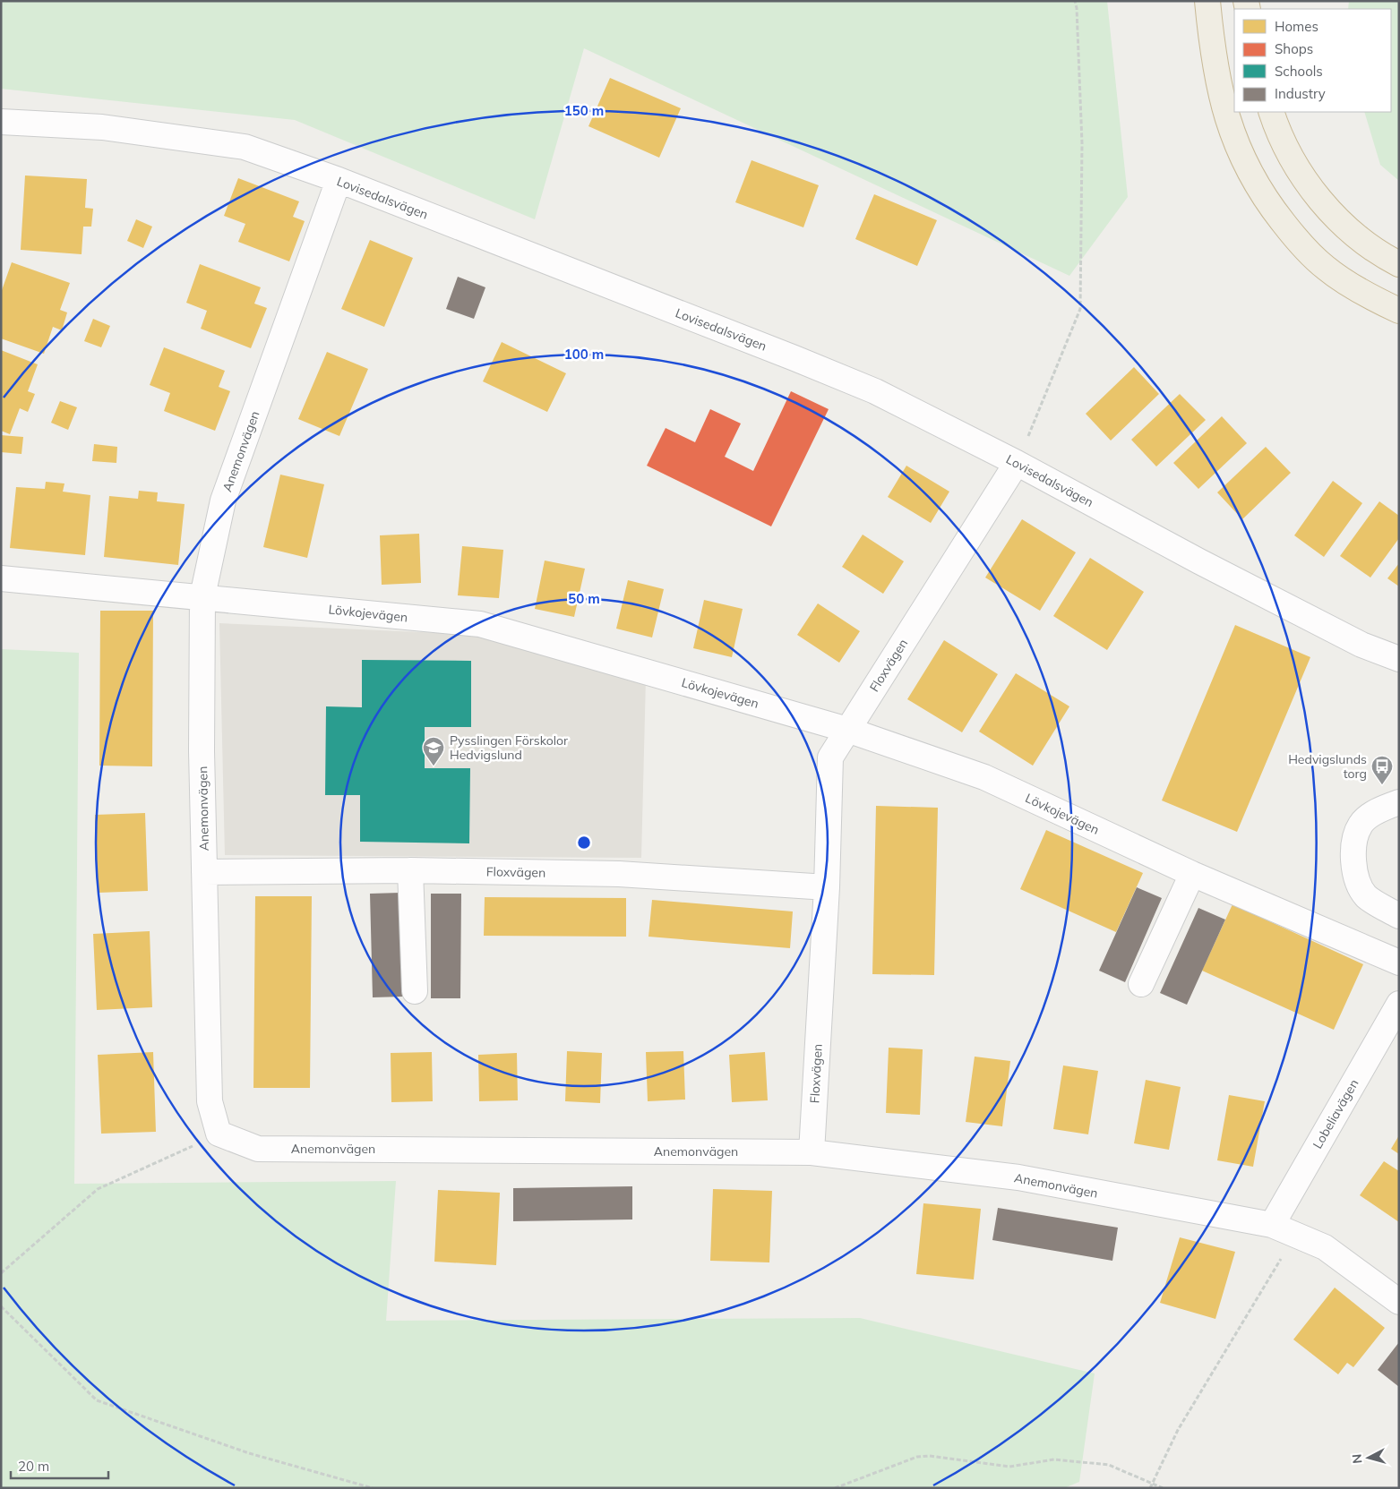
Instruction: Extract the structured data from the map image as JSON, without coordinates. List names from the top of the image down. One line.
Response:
{"streets":{"street":["Lovisedalsvägen","Anemonvägen","Lövkojevägen","Floxvägen","Lobeliavägen"]},"crossings":[["Lovisedalsvägen","Anemonvägen"],["Lovisedalsvägen","Floxvägen"],["Anemonvägen","Lövkojevägen"],["Anemonvägen","Floxvägen"],["Anemonvägen","Lobeliavägen"],["Lövkojevägen","Floxvägen"]],"places":{"school or university":["Pysslingen Förskolor Hedvigslund"],"bus stop":["Hedvigslunds torg"]},"legend":["Homes","Shops","Schools","Industry"],"scale_bar":"20 m","north":"left","rings":["150 m","100 m","50 m"]}
